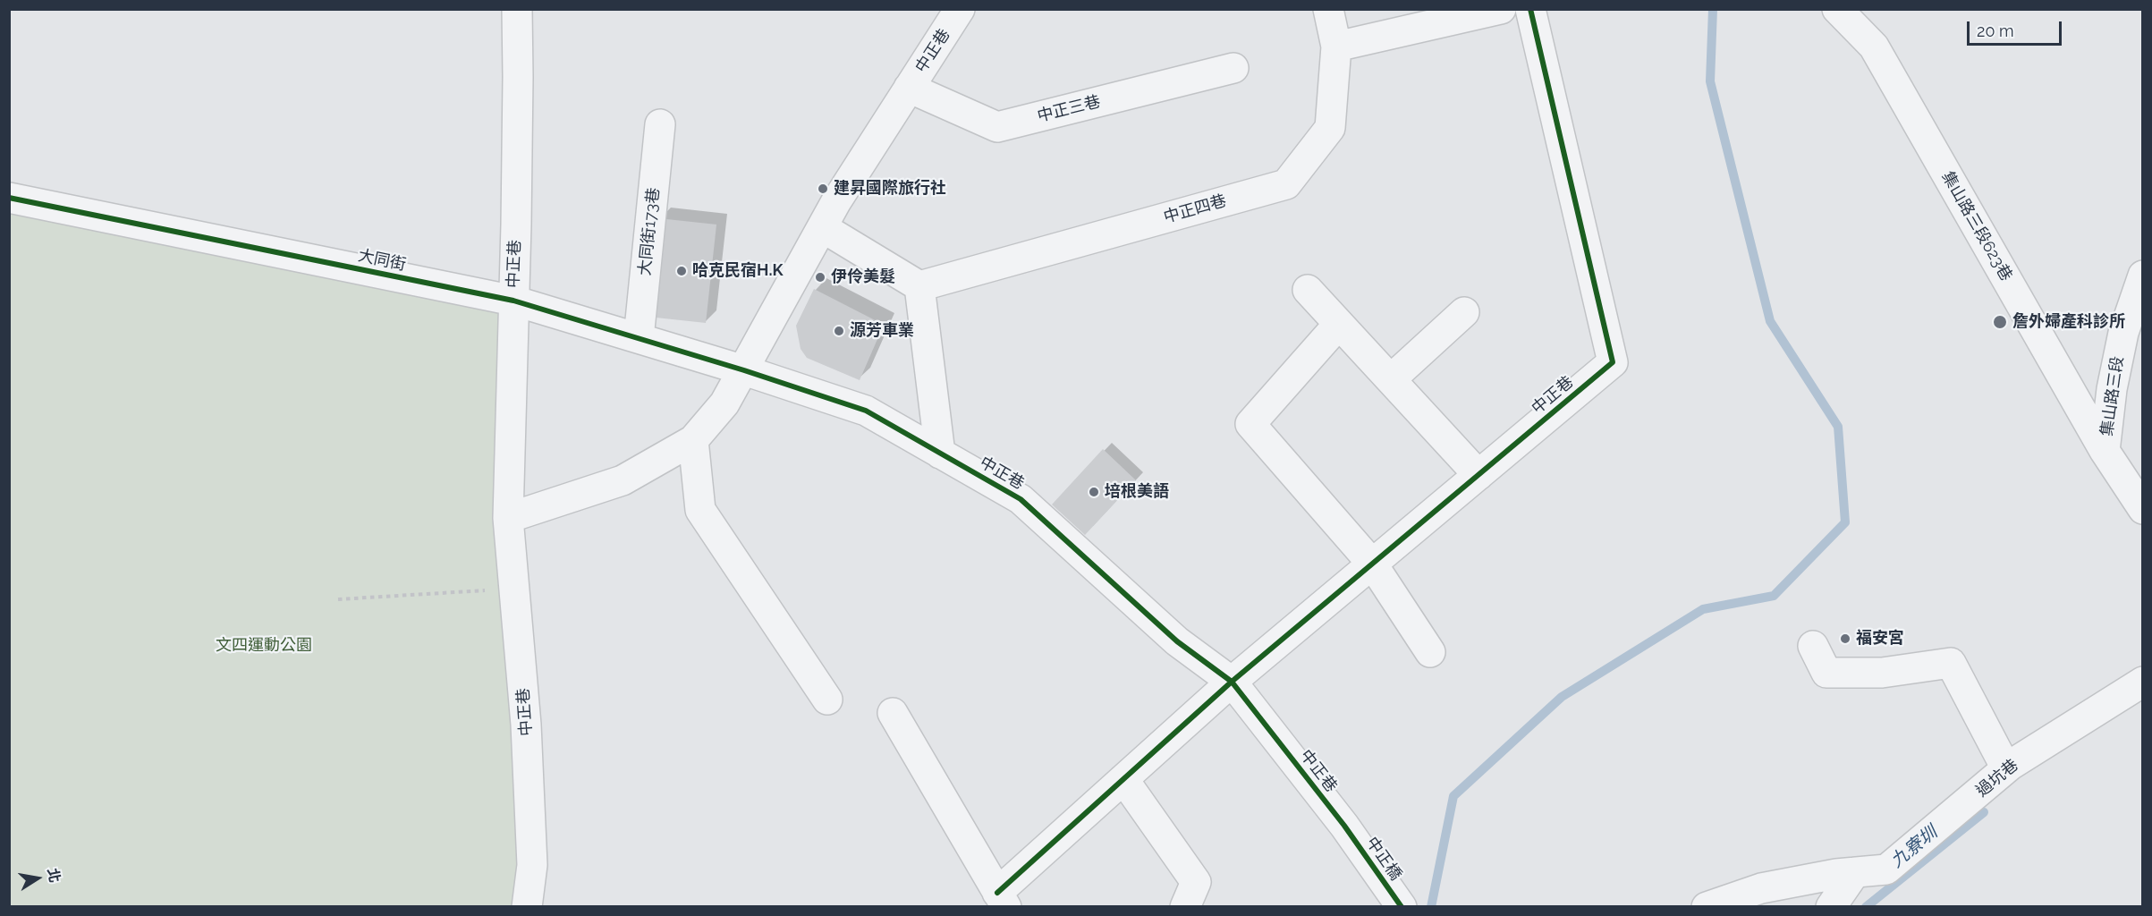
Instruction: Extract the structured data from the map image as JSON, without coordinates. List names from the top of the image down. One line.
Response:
{"streets":{"street":["中正巷","中正三巷","中正四巷","集山路三段623巷","大同街173巷","大同街","集山路三段","過坑巷","中正橋"]},"crossings":[["中正巷","中正三巷"],["中正巷","大同街"],["中正巷","中正橋"],["集山路三段623巷","集山路三段"],["大同街173巷","大同街"]],"water":["九寮圳"],"parks":["文四運動公園"],"places":["建昇國際旅行社","哈克民宿H.K","伊伶美髮","詹外婦產科診所","源芳車業","培根美語","福安宮"],"scale_bar":"20 m","north":"right"}
